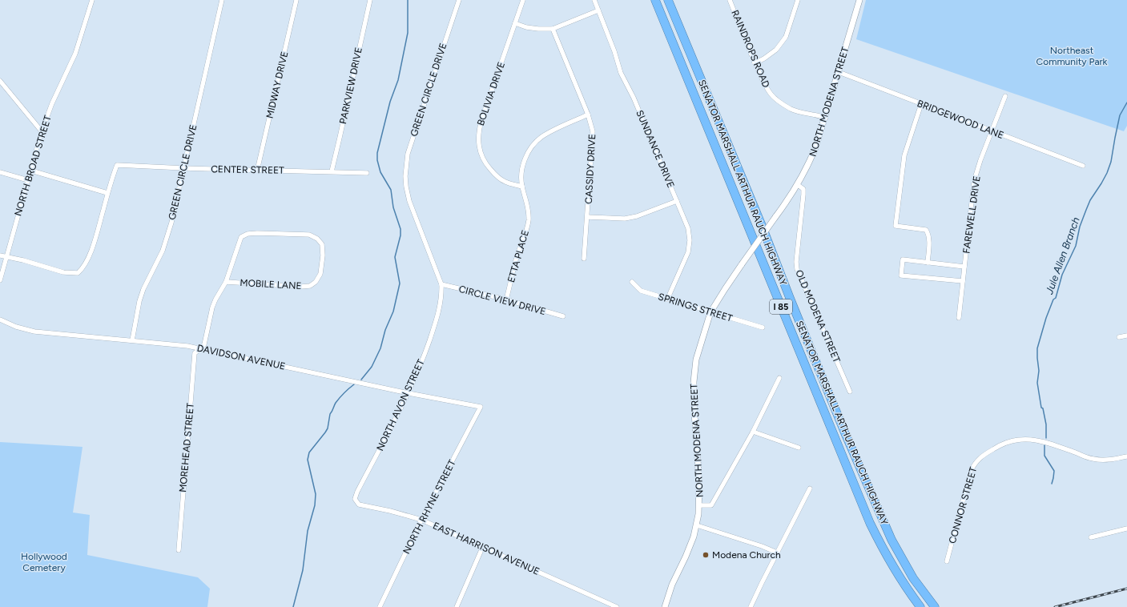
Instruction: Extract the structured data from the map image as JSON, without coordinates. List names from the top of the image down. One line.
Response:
{"streets":{"highway":["SENATOR MARSHALL ARTHUR RAUCH HIGHWAY","I 85"],"street":["RAINDROPS ROAD","MIDWAY DRIVE","PARKVIEW DRIVE","GREEN CIRCLE DRIVE","BOLIVIA DRIVE","NORTH MODENA STREET","BRIDGEWOOD LANE","SUNDANCE DRIVE","NORTH BROAD STREET","CASSIDY DRIVE","CENTER STREET","FAREWELL DRIVE","ETTA PLACE","MOBILE LANE","CIRCLE VIEW DRIVE","SPRINGS STREET","OLD MODENA STREET","DAVIDSON AVENUE","NORTH AVON STREET","MOREHEAD STREET","CONNOR STREET","NORTH RHYNE STREET","EAST HARRISON AVENUE"]},"crossings":[["RAINDROPS ROAD","NORTH MODENA STREET"],["MIDWAY DRIVE","CENTER STREET"],["PARKVIEW DRIVE","CENTER STREET"],["GREEN CIRCLE DRIVE","CENTER STREET"],["GREEN CIRCLE DRIVE","DAVIDSON AVENUE"],["GREEN CIRCLE DRIVE","NORTH AVON STREET"],["BOLIVIA DRIVE","ETTA PLACE"],["NORTH MODENA STREET","BRIDGEWOOD LANE"],["NORTH MODENA STREET","SPRINGS STREET"],["NORTH MODENA STREET","OLD MODENA STREET"],["BRIDGEWOOD LANE","FAREWELL DRIVE"],["SUNDANCE DRIVE","SPRINGS STREET"],["CASSIDY DRIVE","ETTA PLACE"],["ETTA PLACE","CIRCLE VIEW DRIVE"],["MOBILE LANE","DAVIDSON AVENUE"],["MOBILE LANE","MOREHEAD STREET"],["CIRCLE VIEW DRIVE","NORTH AVON STREET"],["DAVIDSON AVENUE","NORTH AVON STREET"],["DAVIDSON AVENUE","MOREHEAD STREET"],["DAVIDSON AVENUE","NORTH RHYNE STREET"],["NORTH AVON STREET","EAST HARRISON AVENUE"],["NORTH RHYNE STREET","EAST HARRISON AVENUE"]],"water":["Jule Allen Branch"],"parks":["Northeast Community Park","Hollywood Cemetery"],"places":["Modena Church"]}
